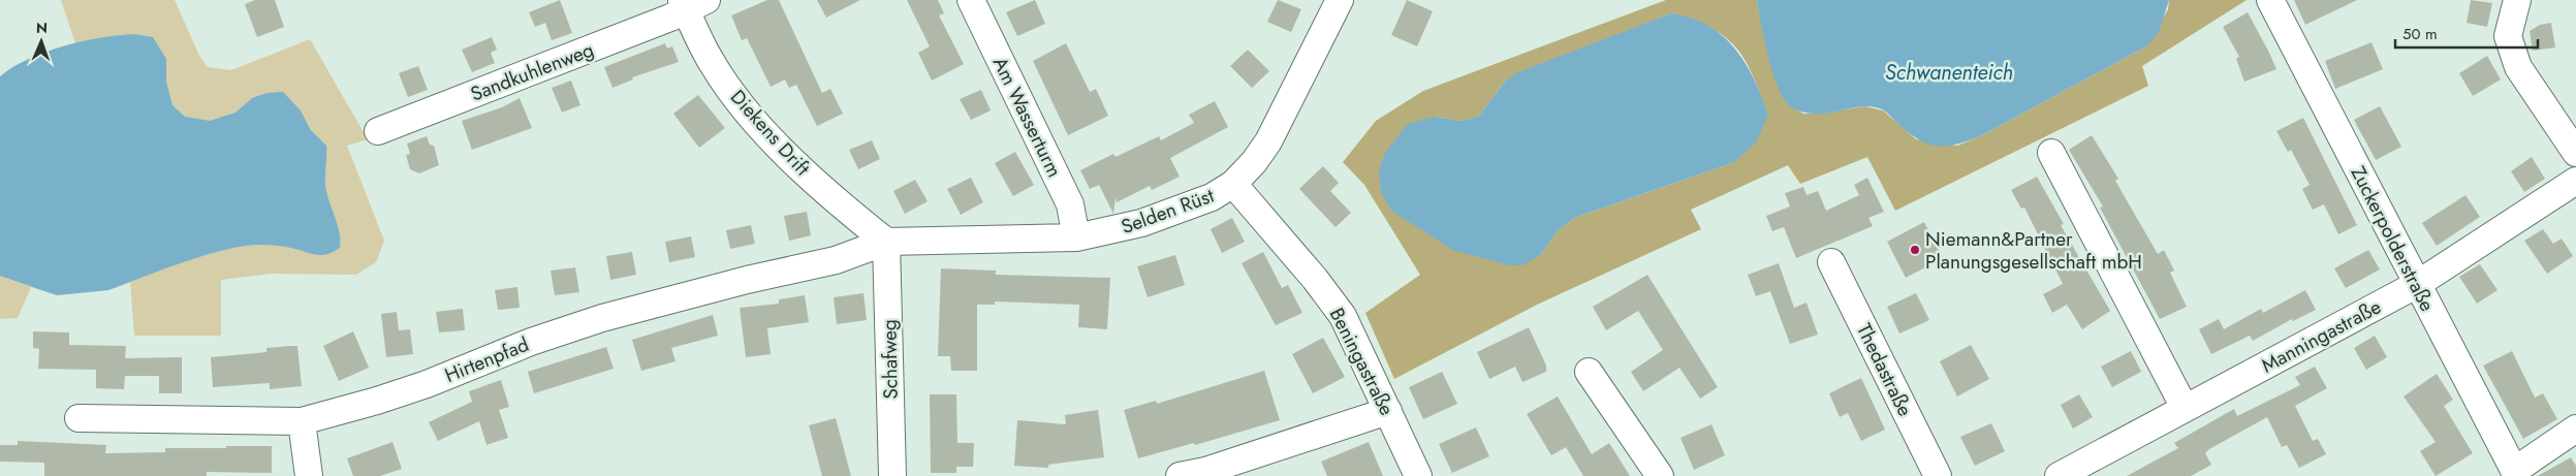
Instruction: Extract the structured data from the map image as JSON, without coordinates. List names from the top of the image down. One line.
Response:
{"streets":{"street":["Sandkuhlenweg","Am Wasserturm","Diekens Drift","Selden Rüst","Zuckerpolderstraße","Manningastraße","Hirtenpfad","Schafweg","Beningastraße","Thedastraße"]},"crossings":[["Sandkuhlenweg","Diekens Drift"],["Am Wasserturm","Selden Rüst"],["Diekens Drift","Selden Rüst"],["Diekens Drift","Hirtenpfad"],["Diekens Drift","Schafweg"],["Selden Rüst","Hirtenpfad"],["Selden Rüst","Schafweg"],["Selden Rüst","Beningastraße"],["Zuckerpolderstraße","Manningastraße"],["Hirtenpfad","Schafweg"]],"water":["Schwanenteich"],"places":["Niemann&Partner Planungsgesellschaft mbH"],"scale_bar":"50 m","north":"top"}
